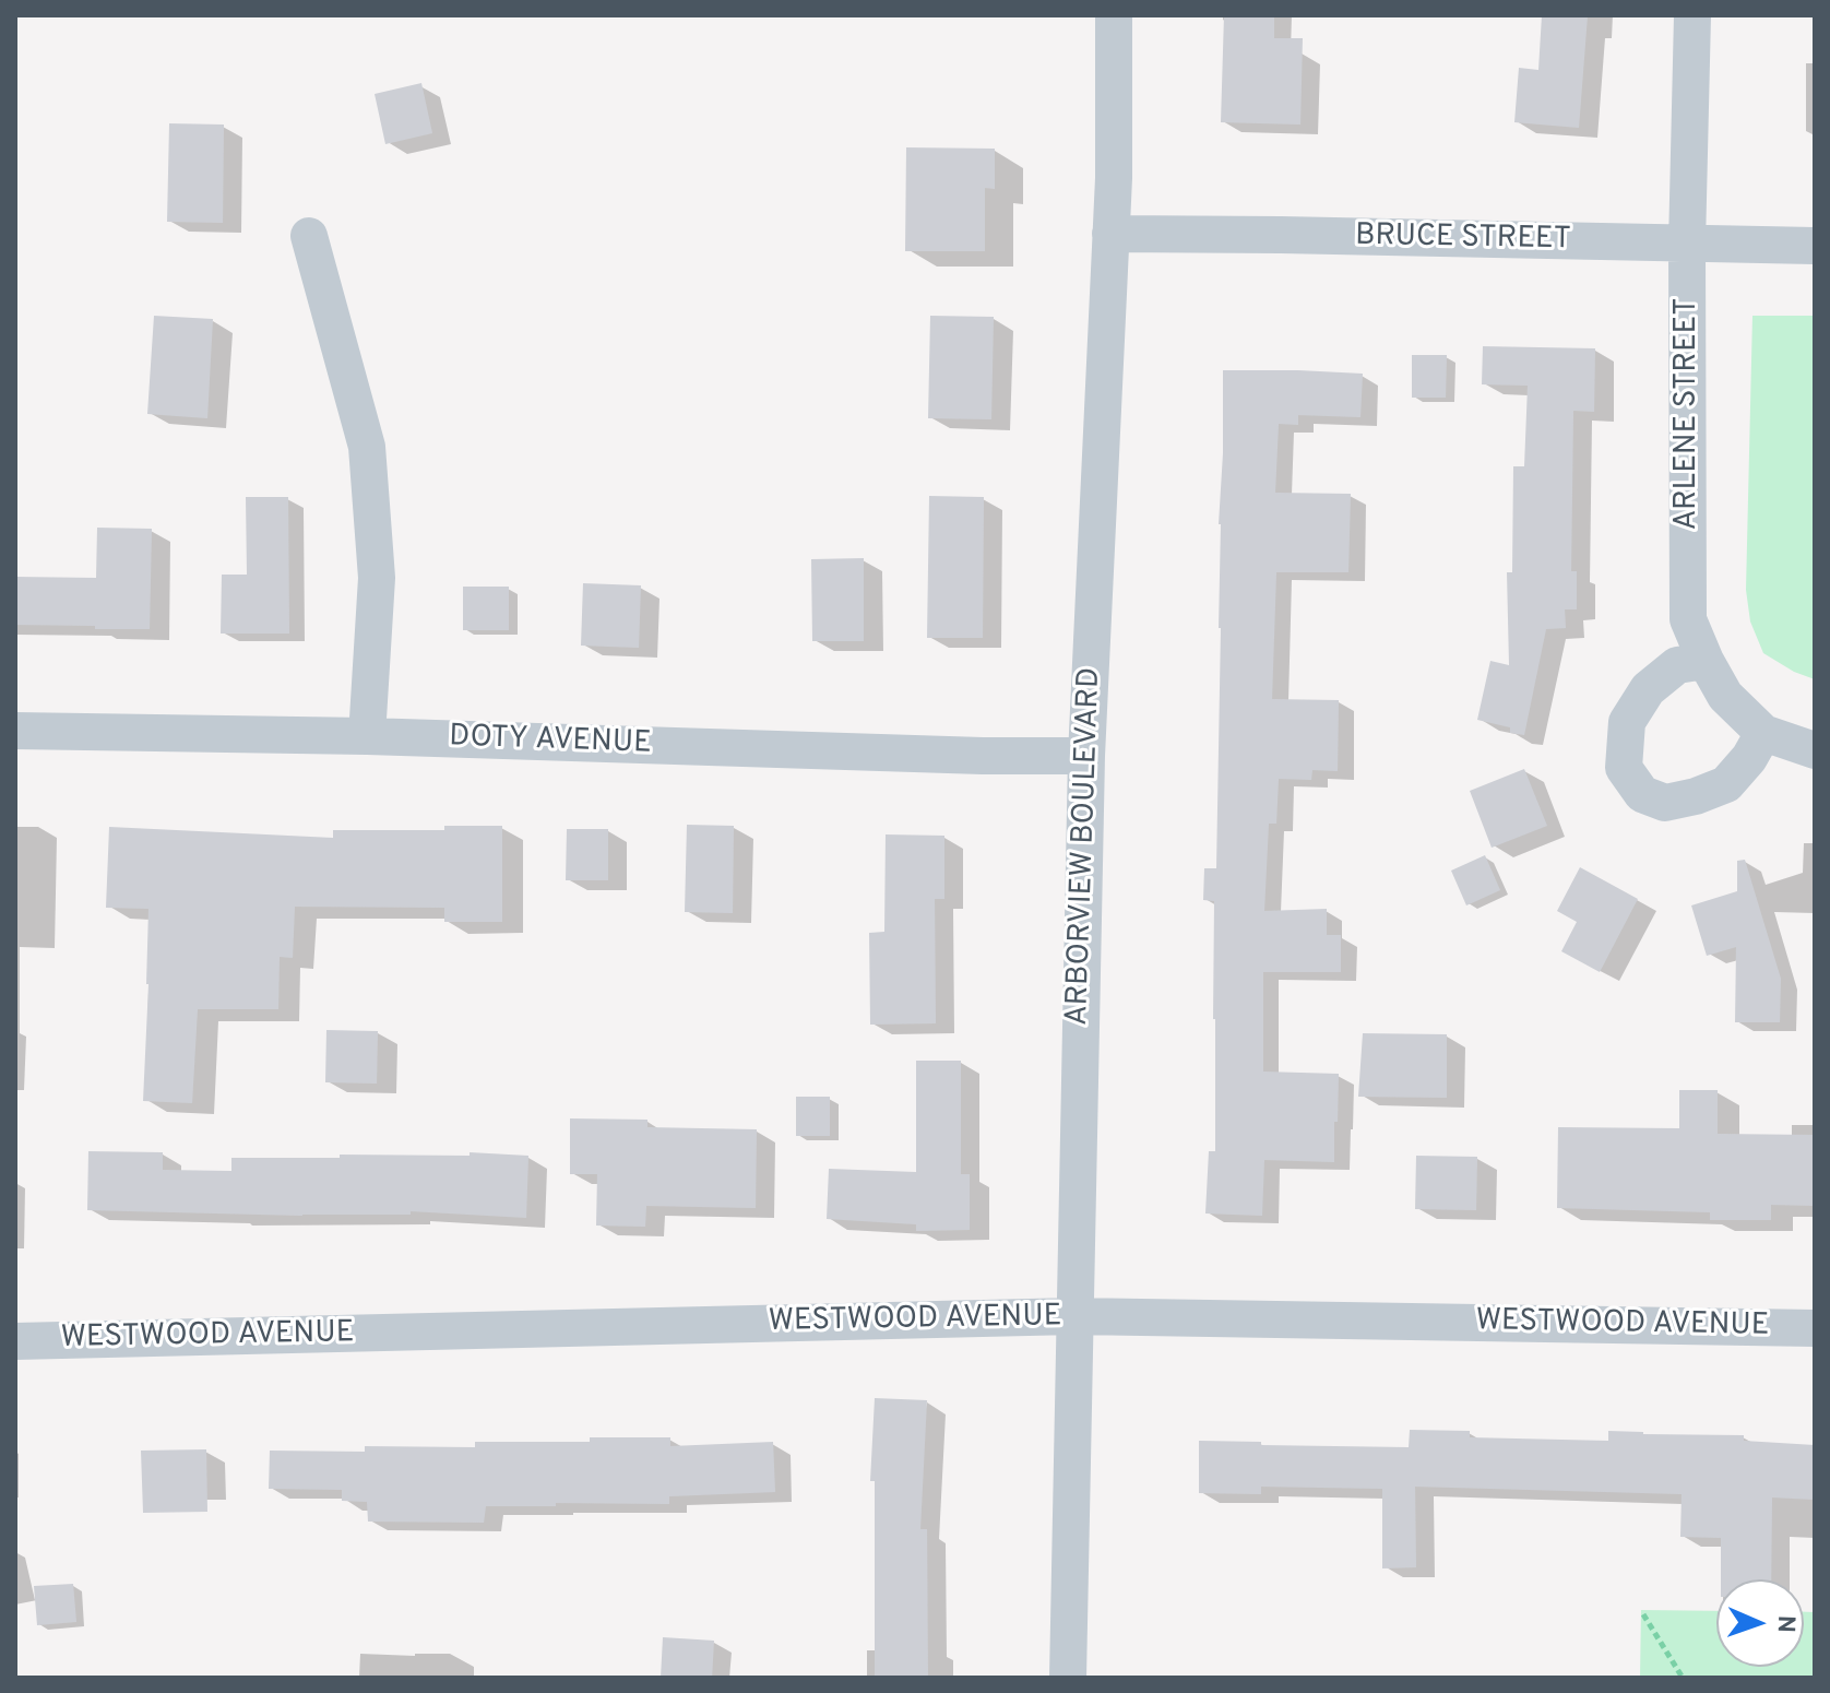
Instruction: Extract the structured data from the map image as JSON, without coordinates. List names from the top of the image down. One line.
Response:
{"streets":{"street":["BRUCE STREET","ARLENE STREET","DOTY AVENUE","ARBORVIEW BOULEVARD","WESTWOOD AVENUE"]},"crossings":[["BRUCE STREET","ARLENE STREET"],["BRUCE STREET","ARBORVIEW BOULEVARD"],["DOTY AVENUE","ARBORVIEW BOULEVARD"],["ARBORVIEW BOULEVARD","WESTWOOD AVENUE"]],"north":"right"}
